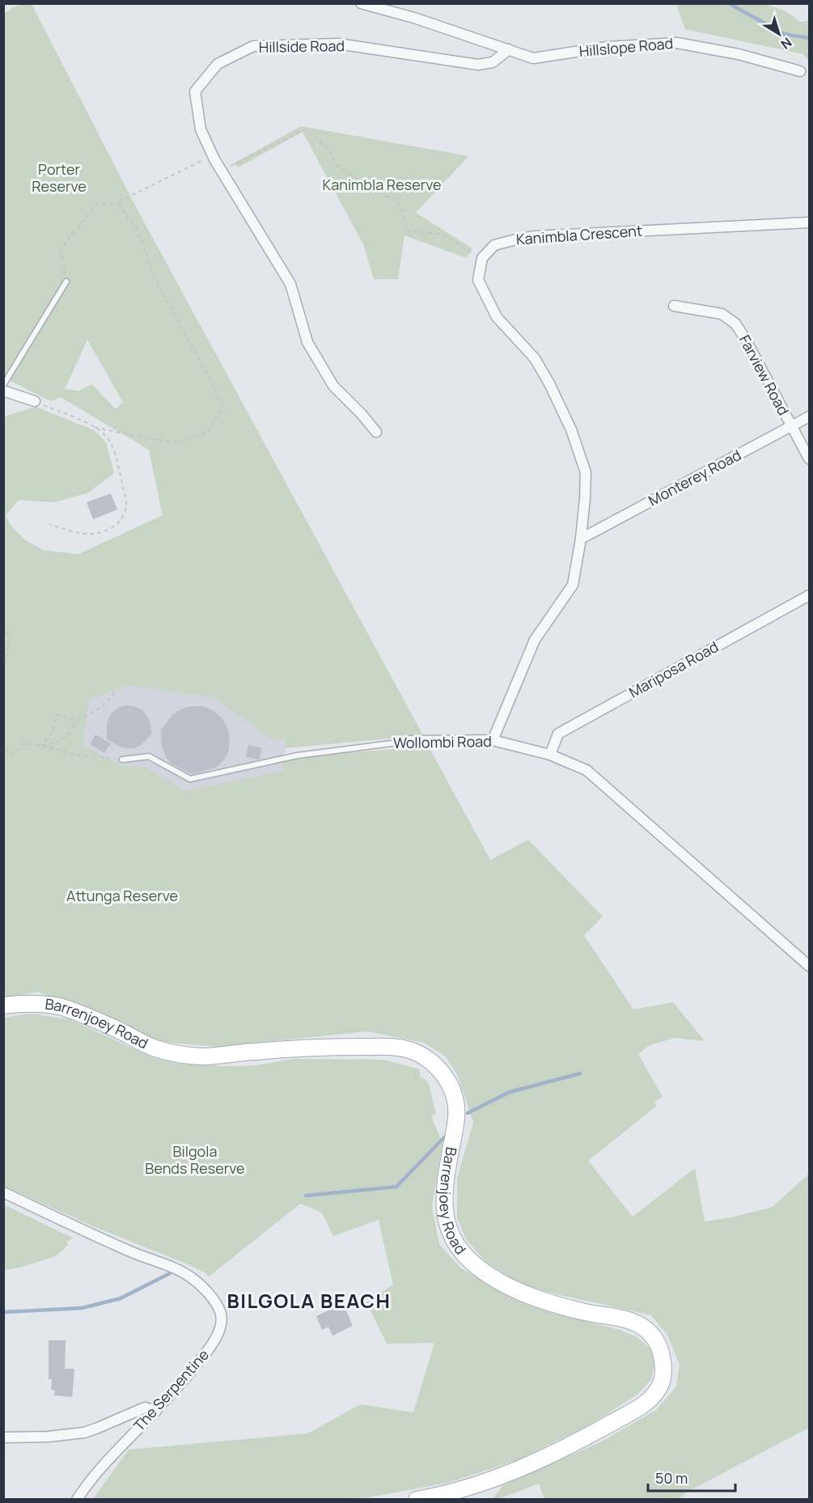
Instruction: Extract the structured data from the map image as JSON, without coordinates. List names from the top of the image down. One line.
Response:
{"streets":{"main road":["Barrenjoey Road"],"street":["Hillside Road","Hillslope Road","Kanimbla Crescent","Farview Road","Monterey Road","Mariposa Road","Wollombi Road","The Serpentine"]},"crossings":[["Hillside Road","Hillslope Road"],["Farview Road","Monterey Road"],["Mariposa Road","Wollombi Road"]],"districts":["BILGOLA BEACH"],"parks":["Porter Reserve","Kanimbla Reserve","Attunga Reserve","Bilgola Bends Reserve"],"scale_bar":"50 m","north":"bottom right"}
